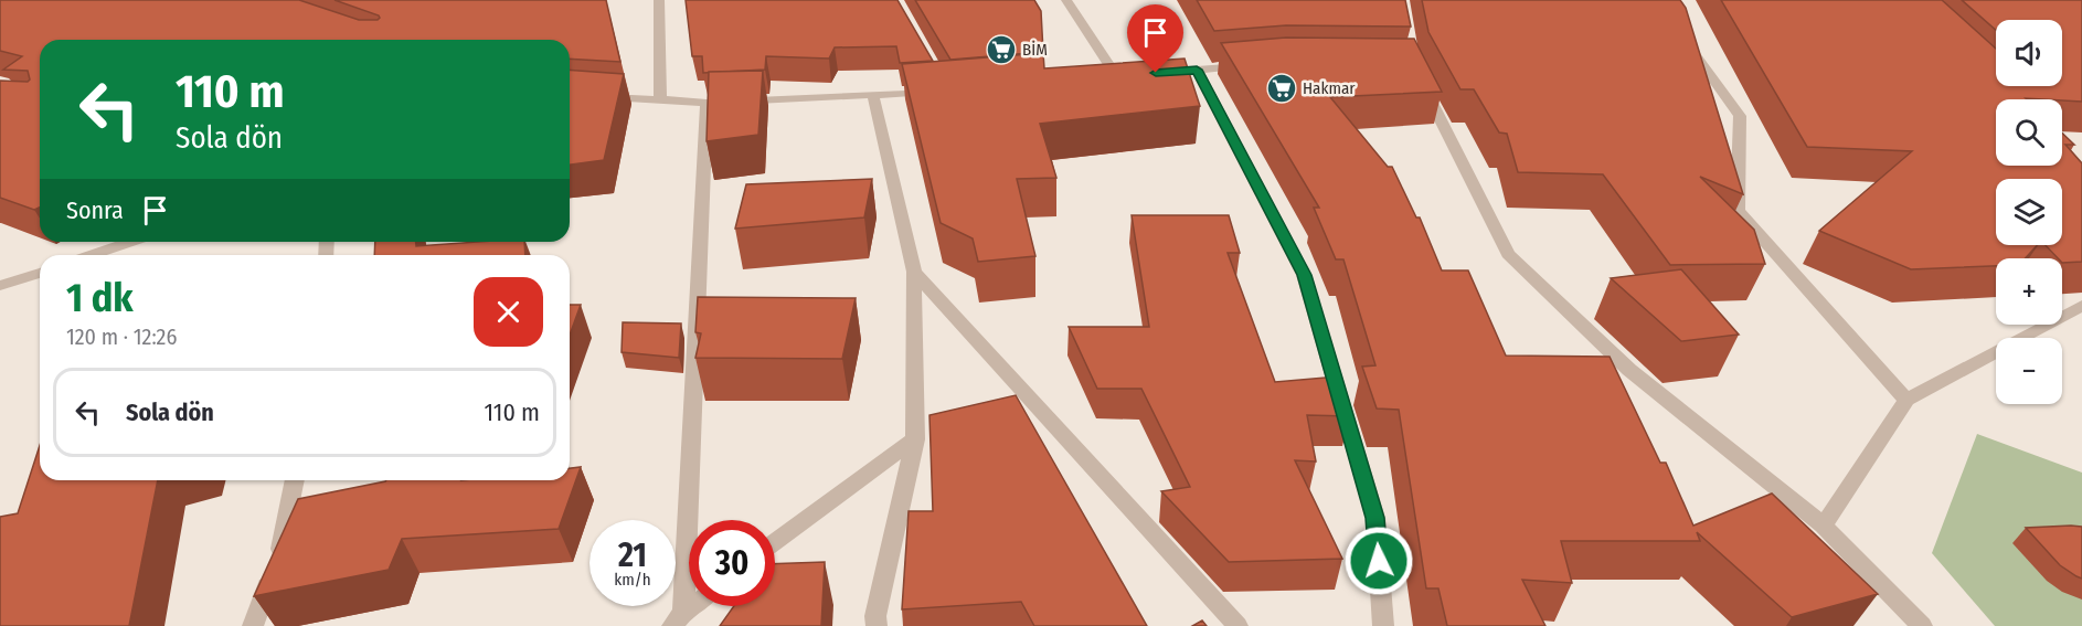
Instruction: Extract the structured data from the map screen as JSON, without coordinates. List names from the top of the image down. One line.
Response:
{"places":{"supermarket":["BİM","Hakmar"]},"page":{"map_buttons":["+","−"],"turn":["110 m","Sola dön"],"then":"Sonra","heading":["1 dk","120 m · 12:26"],"list":[{"name":"Sola dön","value":"110 m"}],"speed":"21 km/h","limit":"30"}}
